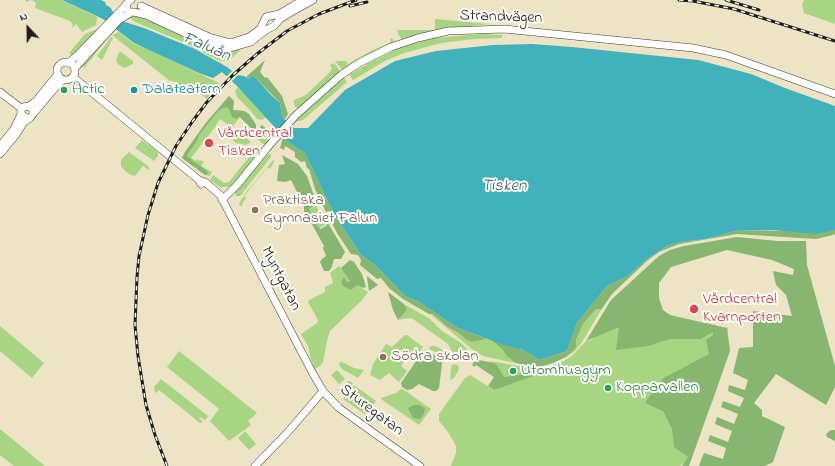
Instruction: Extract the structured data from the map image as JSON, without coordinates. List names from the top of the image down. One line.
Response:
{"streets":{"street":["Strandvägen","Myntgatan","Sturegatan"]},"crossings":[["Strandvägen","Myntgatan"],["Myntgatan","Sturegatan"]],"water":["Faluån","Tisken"],"places":["Actic","Dalateatern","Vårdcentral Tisken","Praktiska Gymnasiet Falun","Vårdcentral Kvarnporten","Södra skolan","Utomhusgym","Kopparvallen"],"north":"top"}
